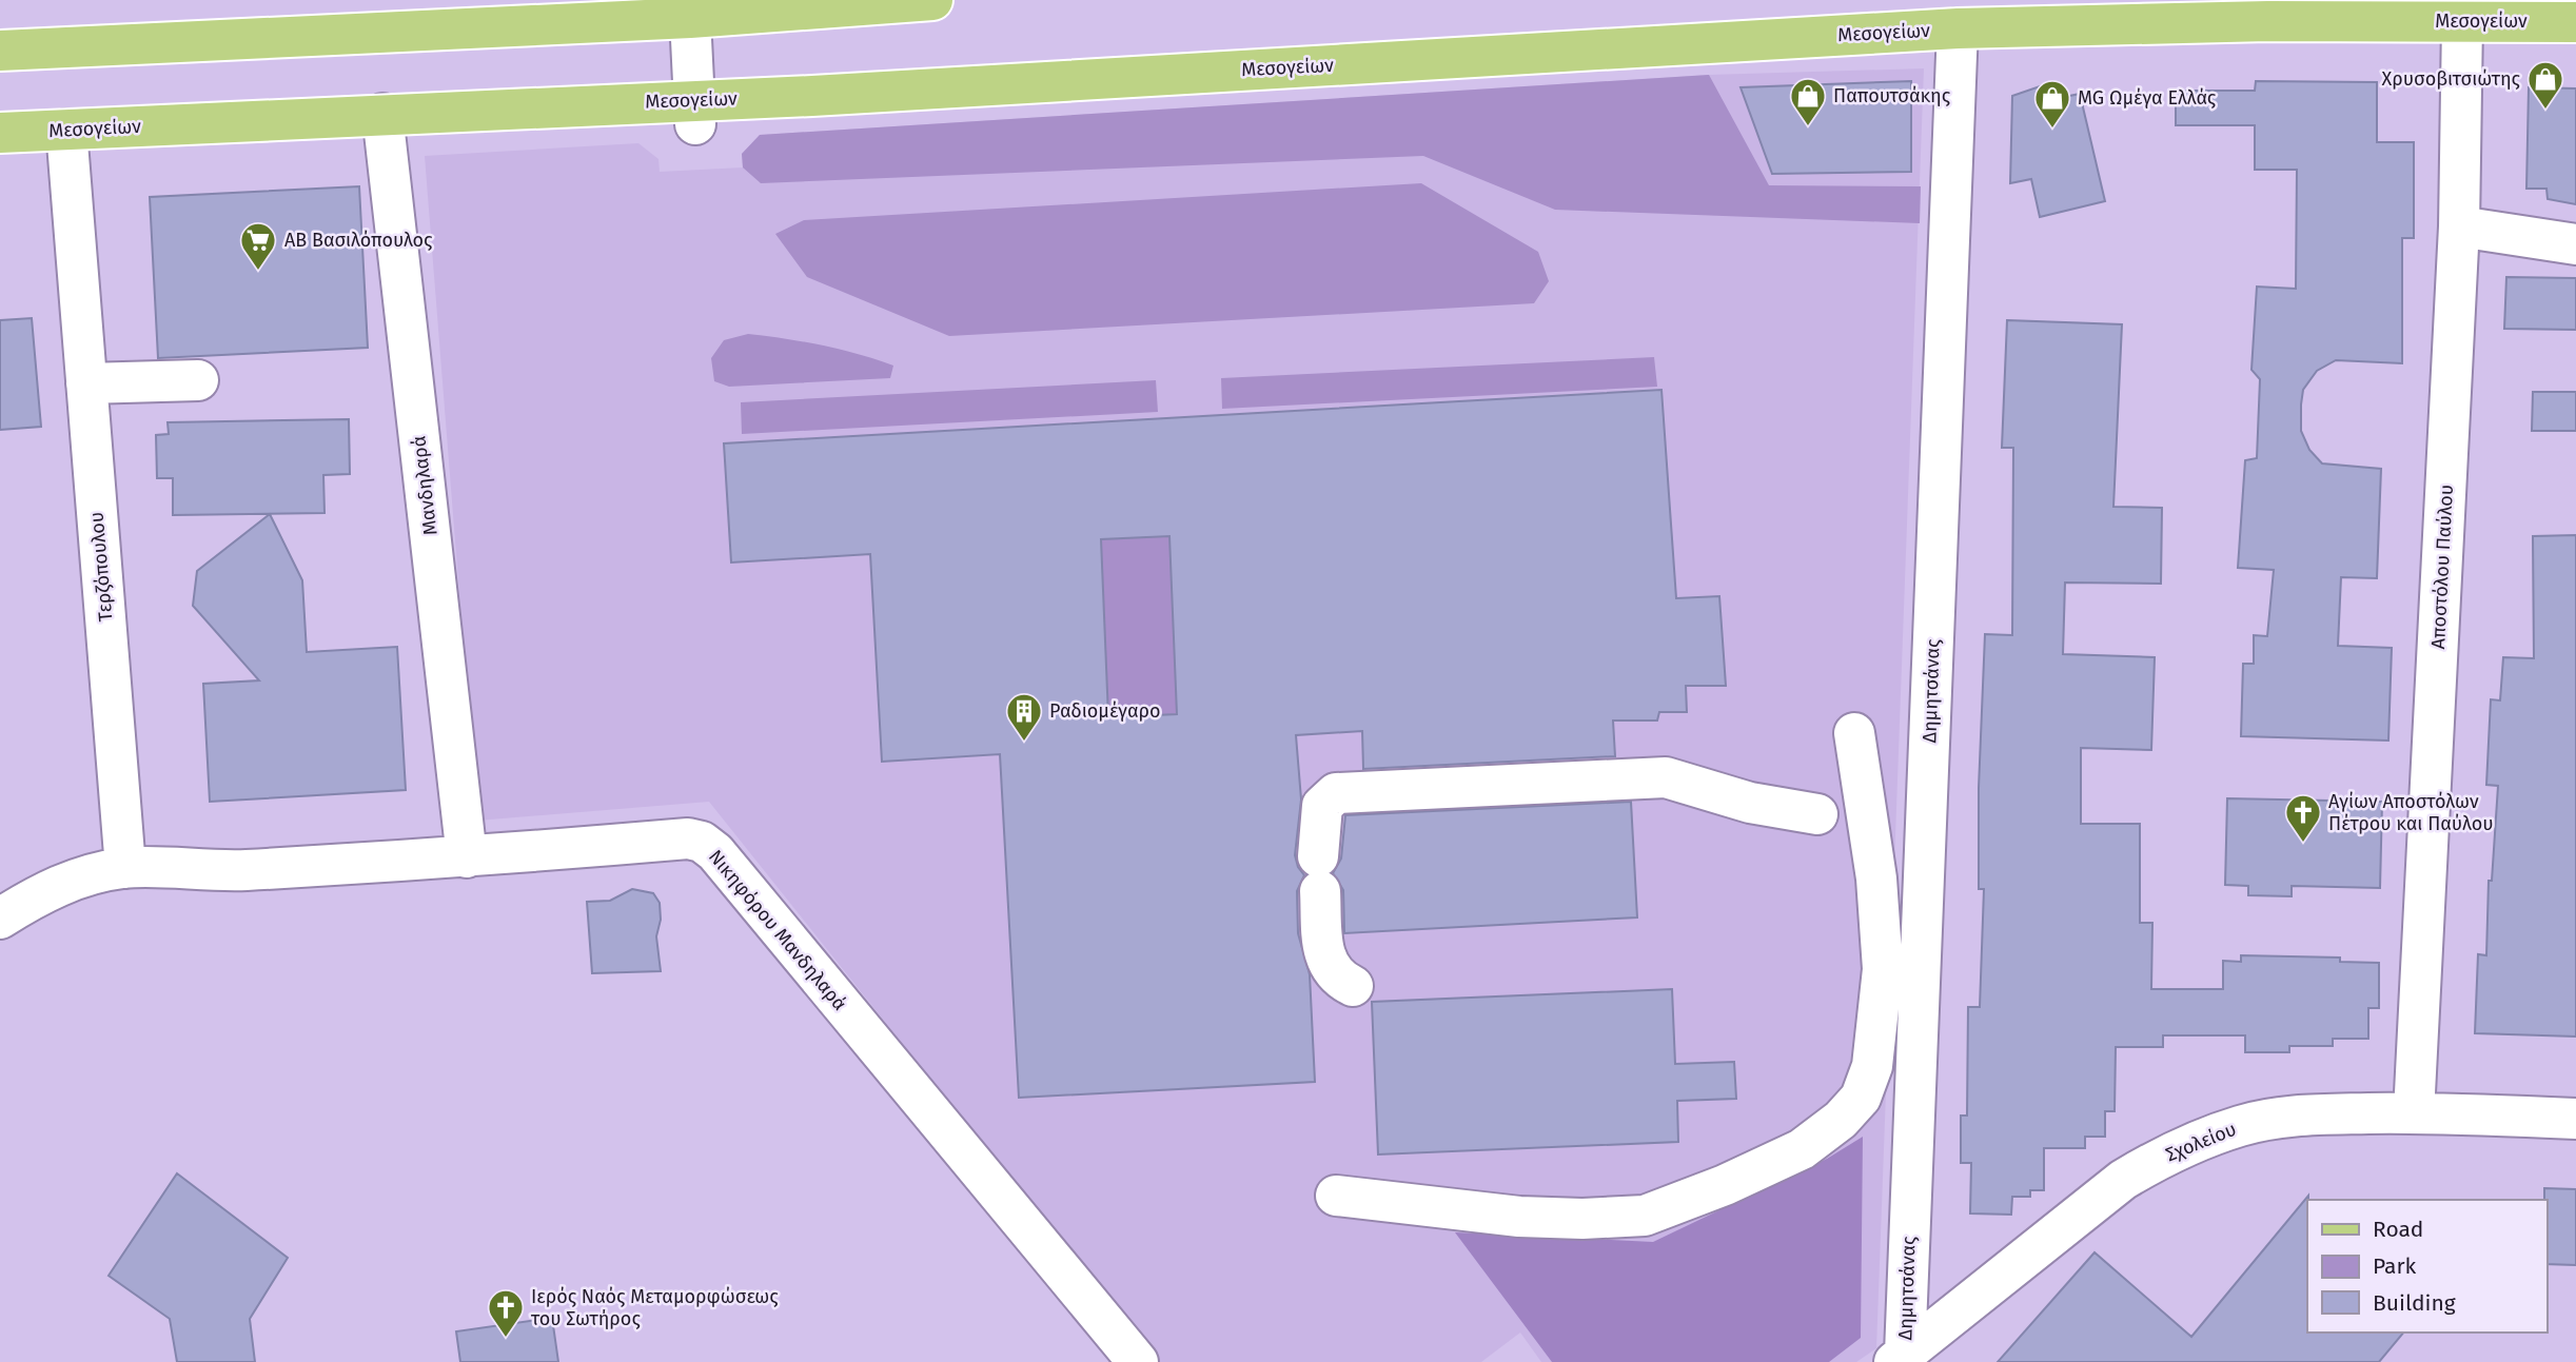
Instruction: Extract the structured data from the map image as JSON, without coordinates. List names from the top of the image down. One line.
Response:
{"streets":{"main road":["Μεσογείων"],"street":["Μανδηλαρά","Τερζόπουλου","Αποστόλου Παύλου","Δημητσάνας","Νικηφόρου Μανδηλαρά","Σχολείου"]},"crossings":[["Μεσογείων","Μανδηλαρά"],["Μεσογείων","Τερζόπουλου"],["Μεσογείων","Αποστόλου Παύλου"],["Μεσογείων","Δημητσάνας"],["Μανδηλαρά","Νικηφόρου Μανδηλαρά"],["Τερζόπουλου","Νικηφόρου Μανδηλαρά"],["Αποστόλου Παύλου","Σχολείου"],["Δημητσάνας","Σχολείου"]],"places":{"shop":["Χρυσοβιτσιώτης","Παπουτσάκης","MG Ωμέγα Ελλάς"],"supermarket":["ΑΒ Βασιλόπουλος"],"building":["Ραδιομέγαρο"],"church":["Αγίων Αποστόλων Πέτρου και Παύλου","Ιερός Ναός Μεταμορφώσεως του Σωτήρος"]},"legend":["Road","Park","Building"]}
